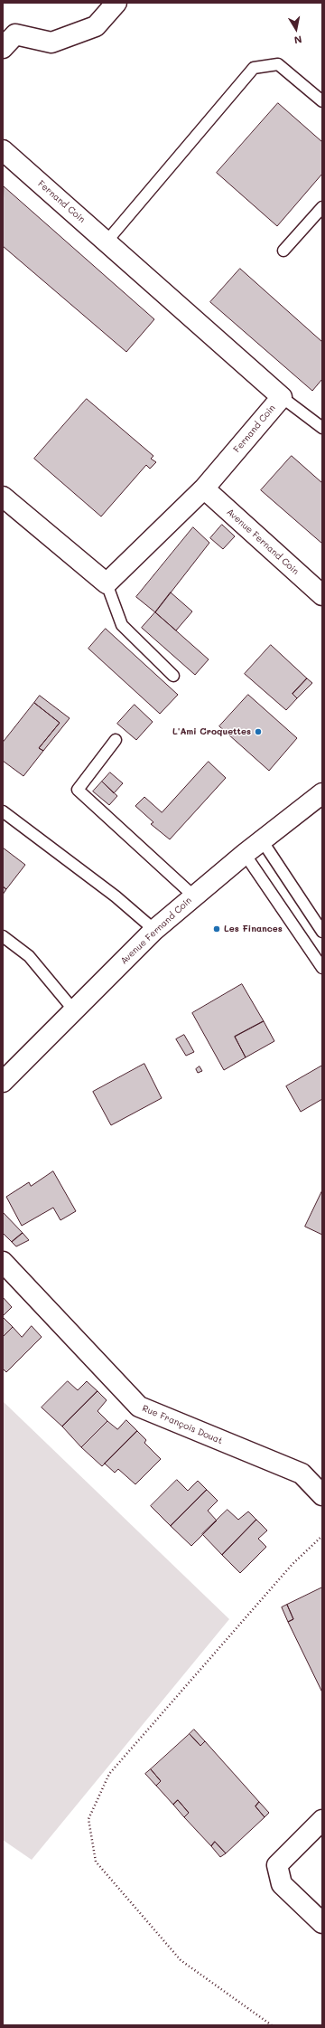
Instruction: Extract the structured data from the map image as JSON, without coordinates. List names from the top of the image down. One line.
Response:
{"streets":{"street":["Fernand Coin","Avenue Fernand Coin","Rue François Douat"]},"crossings":[["Fernand Coin","Avenue Fernand Coin"]],"places":["L'Ami Croquettes","Les Finances"],"north":"bottom"}
